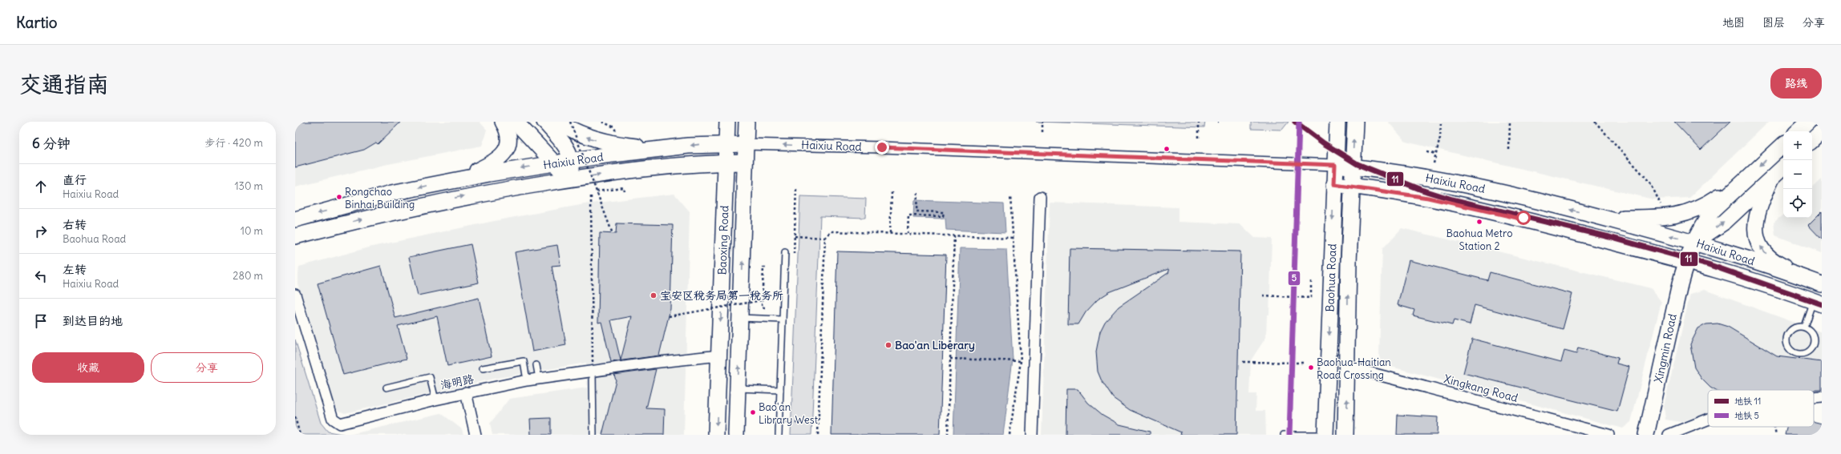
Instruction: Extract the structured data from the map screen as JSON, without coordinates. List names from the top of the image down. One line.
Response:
{"streets":{"main road":["Haixiu Road","Baoxing Road","Baohua Road","Xingmin Road"],"street":["海明路","Xingkang Road"]},"crossings":[["Haixiu Road","Baoxing Road"],["Haixiu Road","Baohua Road"],["Haixiu Road","Xingmin Road"],["Baoxing Road","海明路"],["Baohua Road","Xingkang Road"]],"places":["Rongchao Binhai Building","Baohua Metro Station 2","宝安区税务局第一税务所","Bao'an Liberary","Baohua-Haitian Road Crossing","Bao'an Library West"],"lines":["metro line 11","metro line 5"],"legend":["地铁 11","地铁 5"],"page":{"header":"Kartio","nav":["地图","图层","分享"],"buttons":["路线",["收藏","分享"]],"title":"交通指南","heading":["6 分钟","步行 · 420 m"],"map_buttons":["+","−"],"list":[["直行","Haixiu Road","130 m"],["右转","Baohua Road","10 m"],["左转","Haixiu Road","280 m"],"到达目的地"]}}
